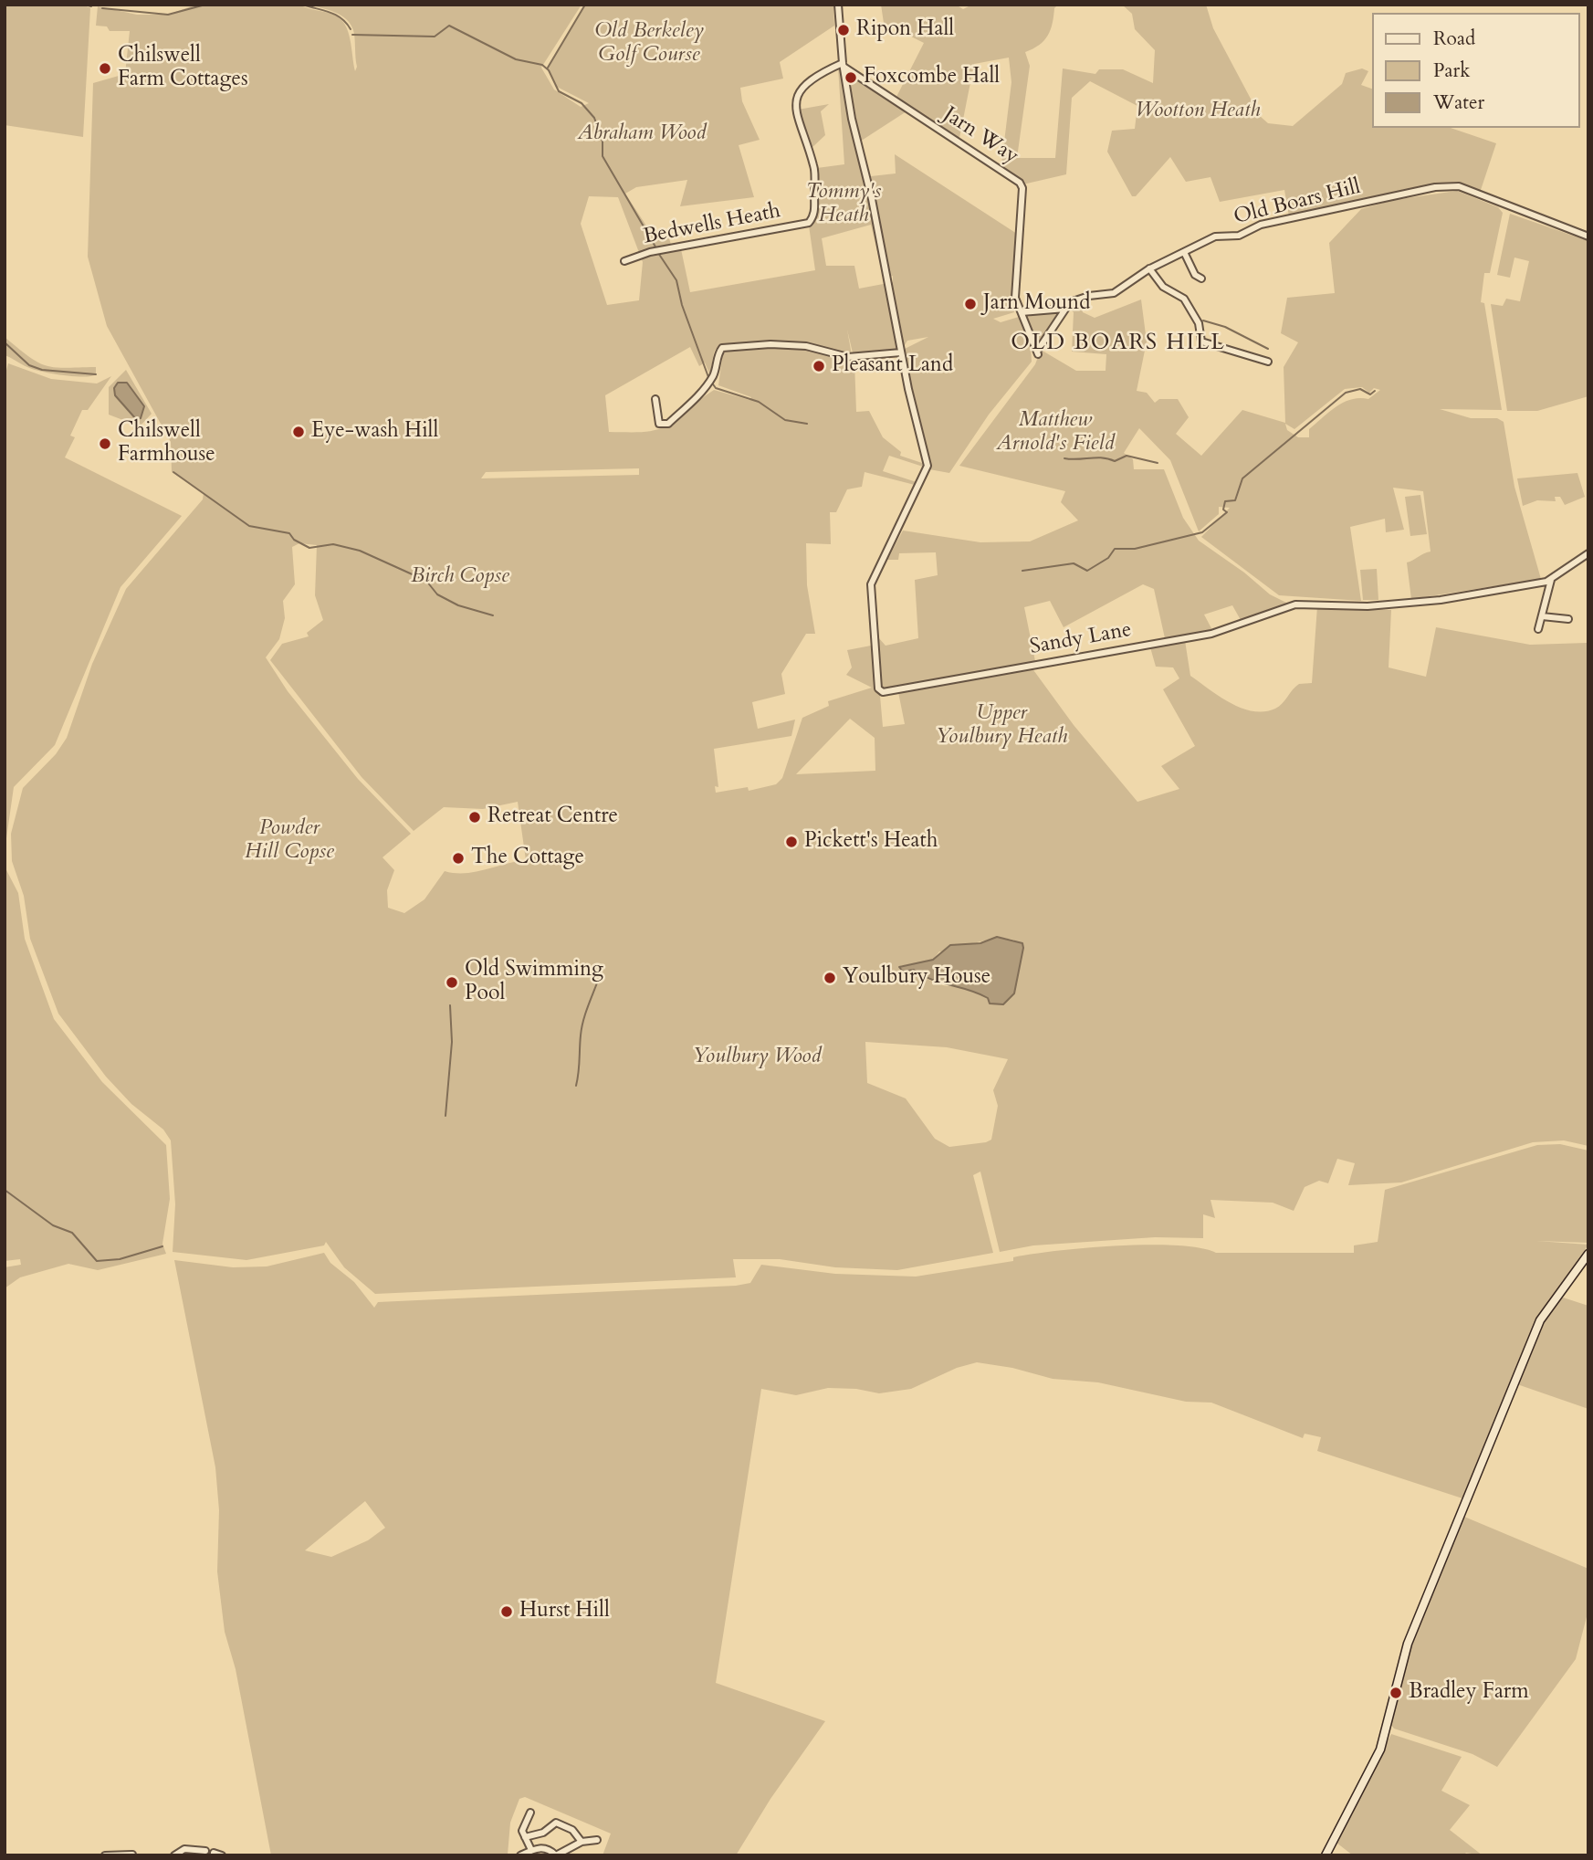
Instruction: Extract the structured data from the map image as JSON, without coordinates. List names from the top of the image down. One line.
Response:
{"streets":{"street":["Jarn Way","Old Boars Hill","Bedwells Heath","Sandy Lane"]},"crossings":[["Jarn Way","Old Boars Hill"],["Jarn Way","Bedwells Heath"]],"districts":["OLD BOARS HILL"],"parks":["Old Berkeley Golf Course","Wootton Heath","Abraham Wood","Tommy's Heath","Matthew Arnold's Field","Birch Copse","Upper Youlbury Heath","Powder Hill Copse","Youlbury Wood"],"places":["Ripon Hall","Chilswell Farm Cottages","Foxcombe Hall","Jarn Mound","Pleasant Land","Eye-wash Hill","Chilswell Farmhouse","Retreat Centre","Pickett's Heath","The Cottage","Youlbury House","Old Swimming Pool","Hurst Hill","Bradley Farm"],"legend":["Road","Park","Water"]}
